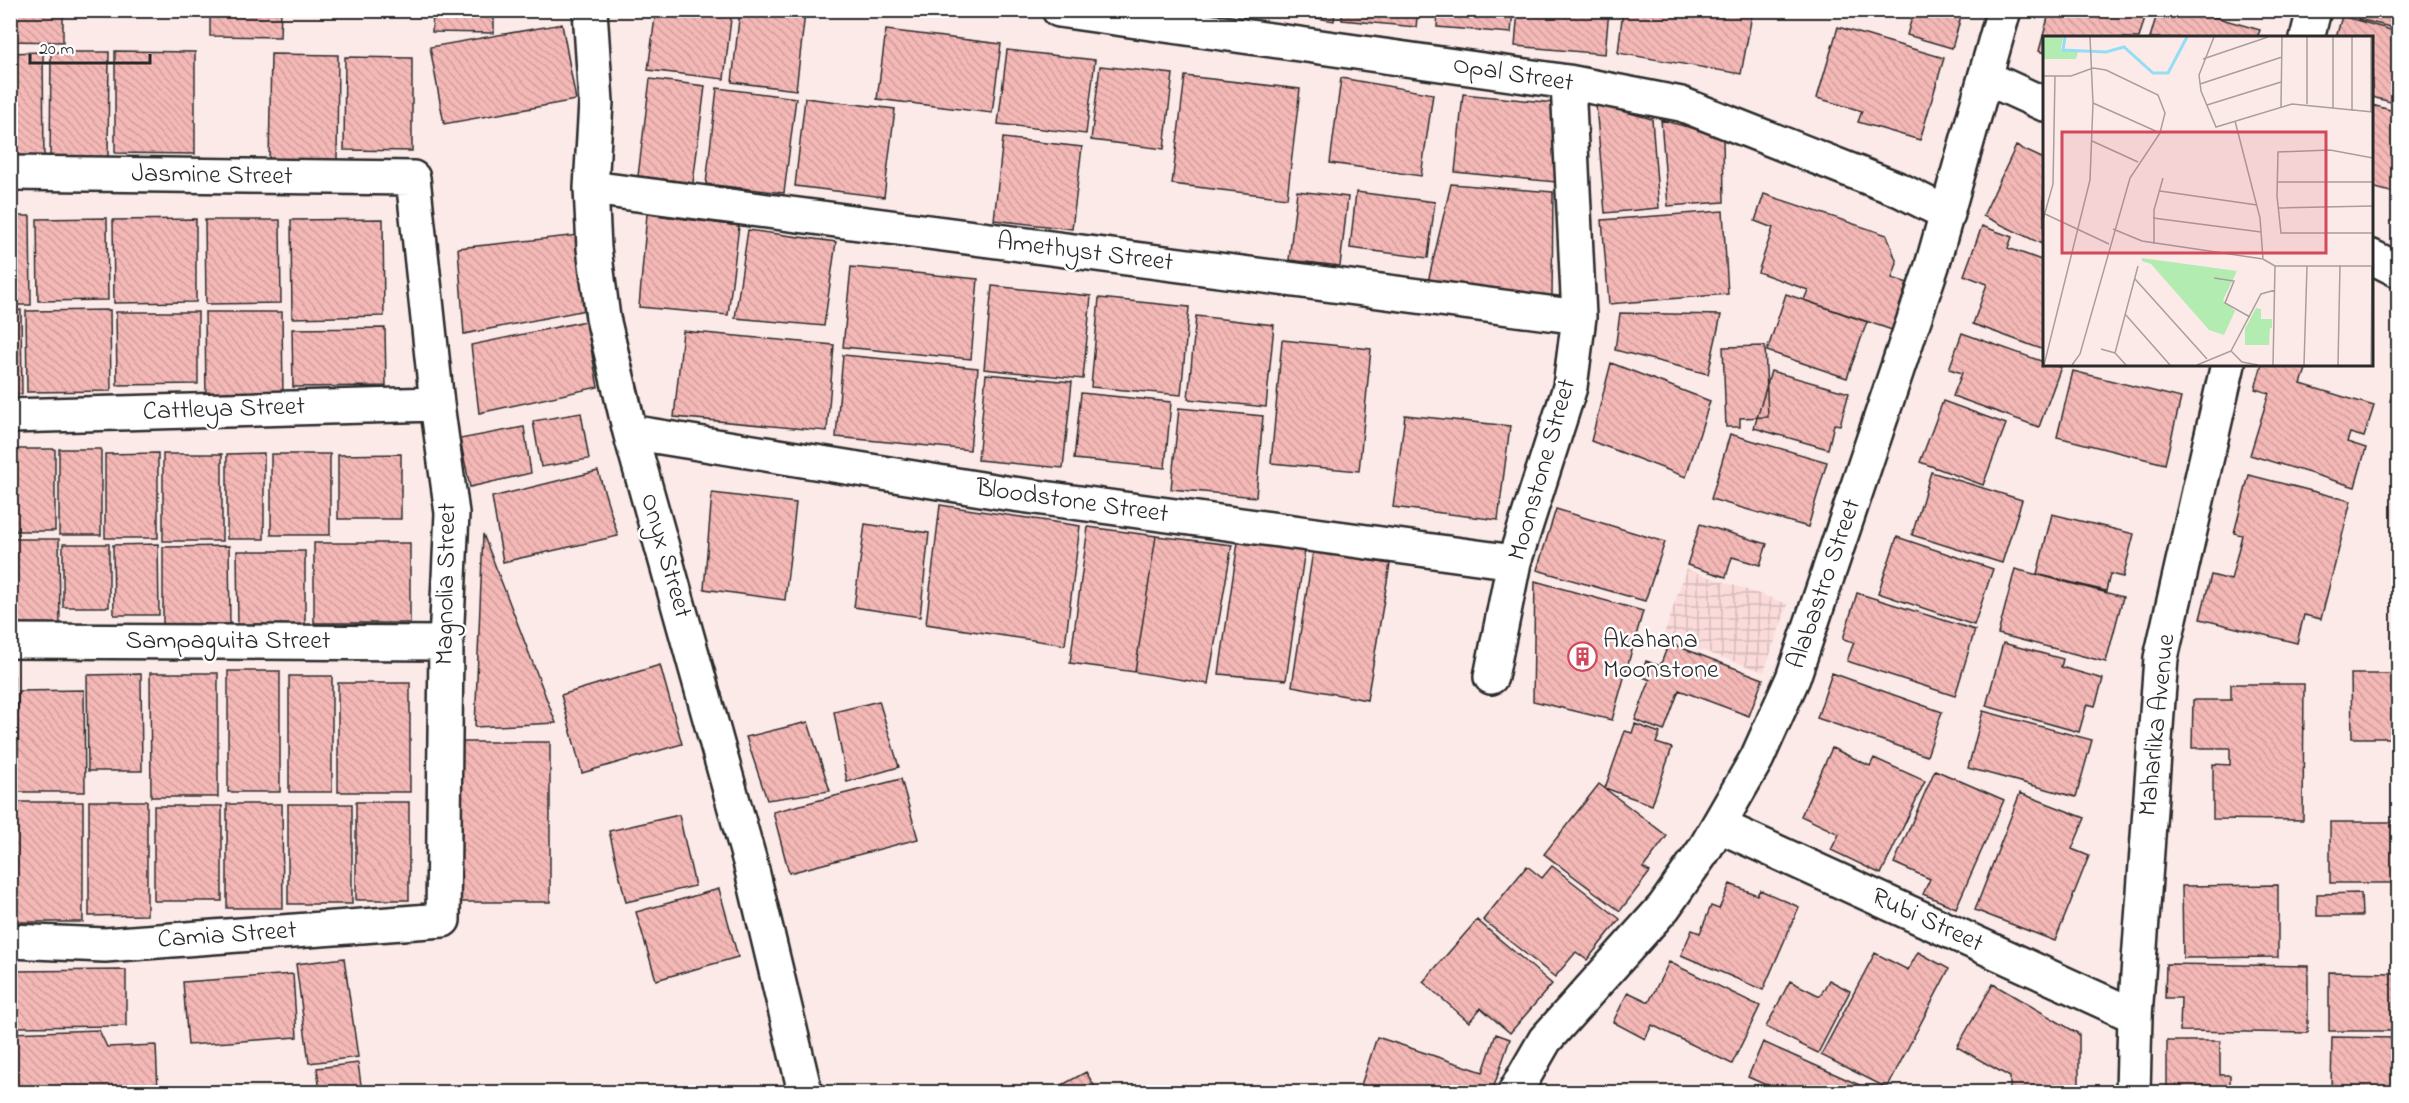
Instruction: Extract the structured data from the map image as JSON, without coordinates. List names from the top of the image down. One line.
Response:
{"streets":{"street":["Opal Street","Jasmine Street","Amethyst Street","Cattleya Street","Moonstone Street","Bloodstone Street","Onyx Street","Magnolia Street","Alabastro Street","Sampaguita Street","Maharlika Avenue","Rubi Street","Camia Street"]},"crossings":[["Opal Street","Moonstone Street"],["Opal Street","Alabastro Street"],["Jasmine Street","Magnolia Street"],["Amethyst Street","Moonstone Street"],["Amethyst Street","Onyx Street"],["Cattleya Street","Magnolia Street"],["Moonstone Street","Bloodstone Street"],["Bloodstone Street","Onyx Street"],["Magnolia Street","Sampaguita Street"],["Magnolia Street","Camia Street"],["Alabastro Street","Rubi Street"],["Maharlika Avenue","Rubi Street"]],"places":{"building":["Akahana Moonstone"]},"scale_bar":"20 m"}
